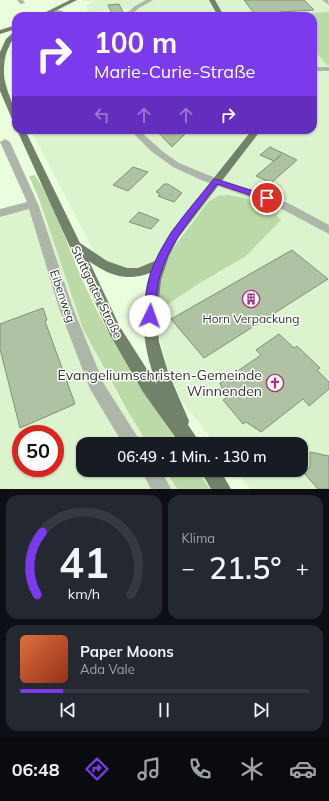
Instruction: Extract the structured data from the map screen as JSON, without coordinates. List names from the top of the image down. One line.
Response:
{"streets":{"main road":["Stuttgarter Straße"],"street":["Eibenweg"]},"places":{"building":["Horn Verpackung"],"church":["Evangeliumschristen-Gemeinde Winnenden"]},"page":{"turn":["100 m","Marie-Curie-Straße"],"limit":"50","trip":"06:49 · 1 Min. · 130 m","tile":"Klima","heat":["−","21.5°","+"],"song":["Paper Moons","Ada Vale"],"tabs":"06:48","gauge":["41","km/h"]}}
